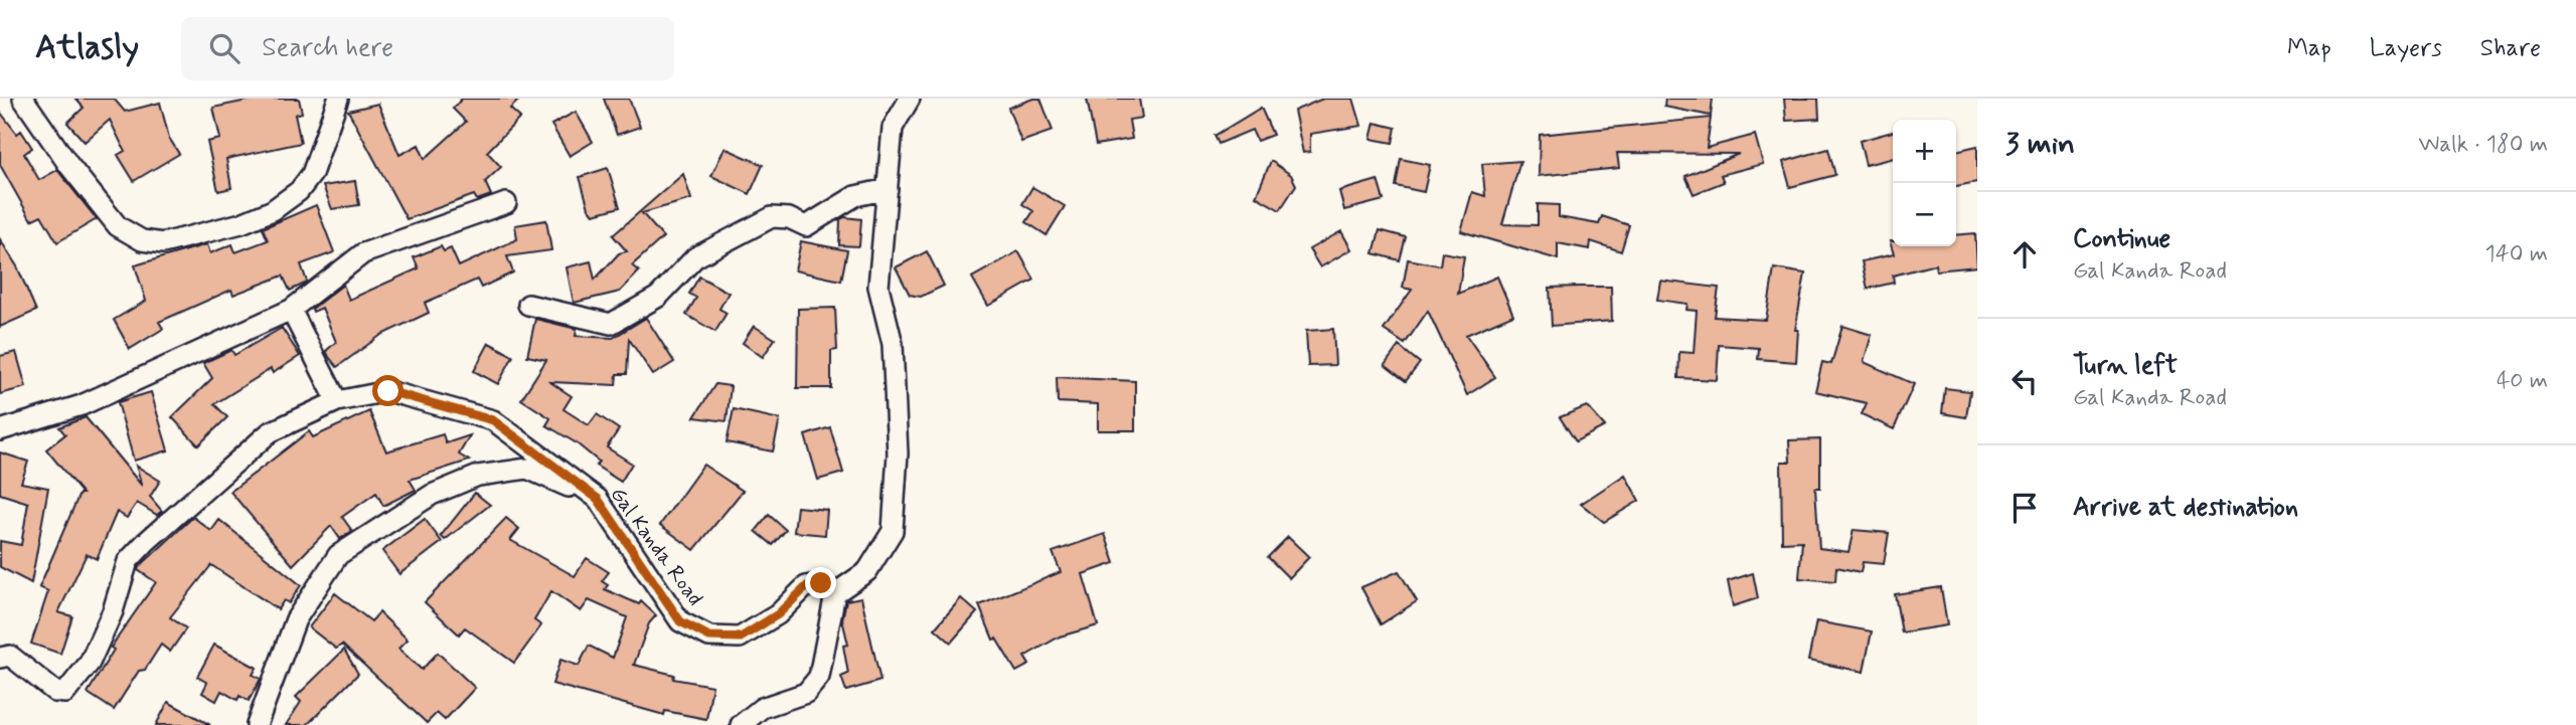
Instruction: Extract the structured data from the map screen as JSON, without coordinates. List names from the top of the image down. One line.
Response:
{"streets":{"street":["Gal Kanda Road"]},"page":{"header":"Atlasly","search":"Search here","nav":["Map","Layers","Share"],"heading":["3 min","Walk · 180 m"],"map_buttons":["+","−"],"list":[["Continue","Gal Kanda Road","140 m"],["Turn left","Gal Kanda Road","40 m"],"Arrive at destination"]}}
